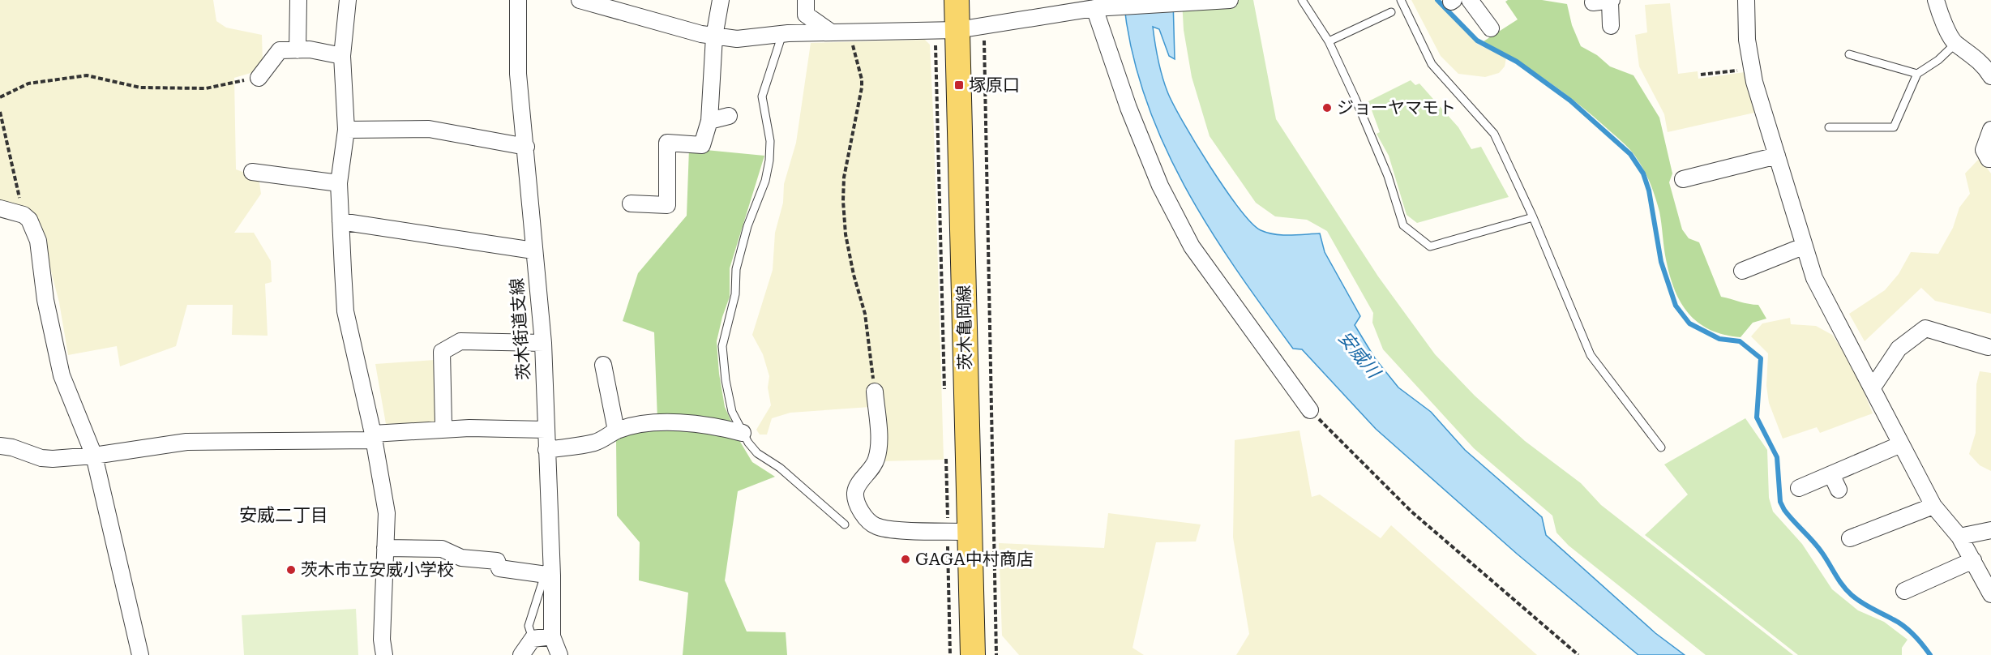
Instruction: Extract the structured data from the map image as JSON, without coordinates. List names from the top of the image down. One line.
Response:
{"streets":{"main road":["茨木亀岡線"],"street":["茨木街道支線"]},"districts":["安威二丁目"],"water":["安威川"],"places":{"transit":["塚原口"],"other":["ジョーヤマモト","GAGA中村商店","茨木市立安威小学校"]}}
